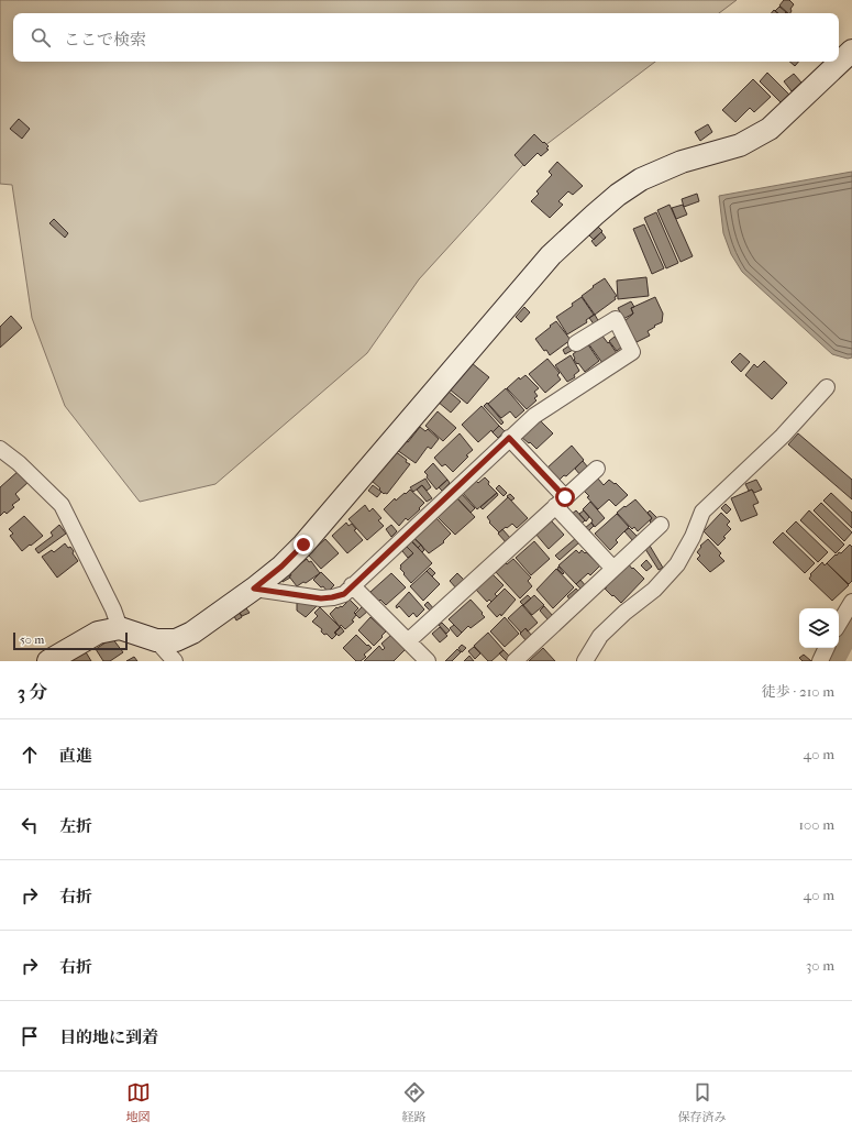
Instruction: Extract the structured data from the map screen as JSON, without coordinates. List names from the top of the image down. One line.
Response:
{"scale_bar":"50 m","page":{"search":"ここで検索","scale":"50 m","heading":["3 分","徒歩 · 210 m"],"list":[["直進","40 m"],["左折","100 m"],["右折","40 m"],["右折","30 m"],"目的地に到着"],"nav":["地図","経路","保存済み"]}}
